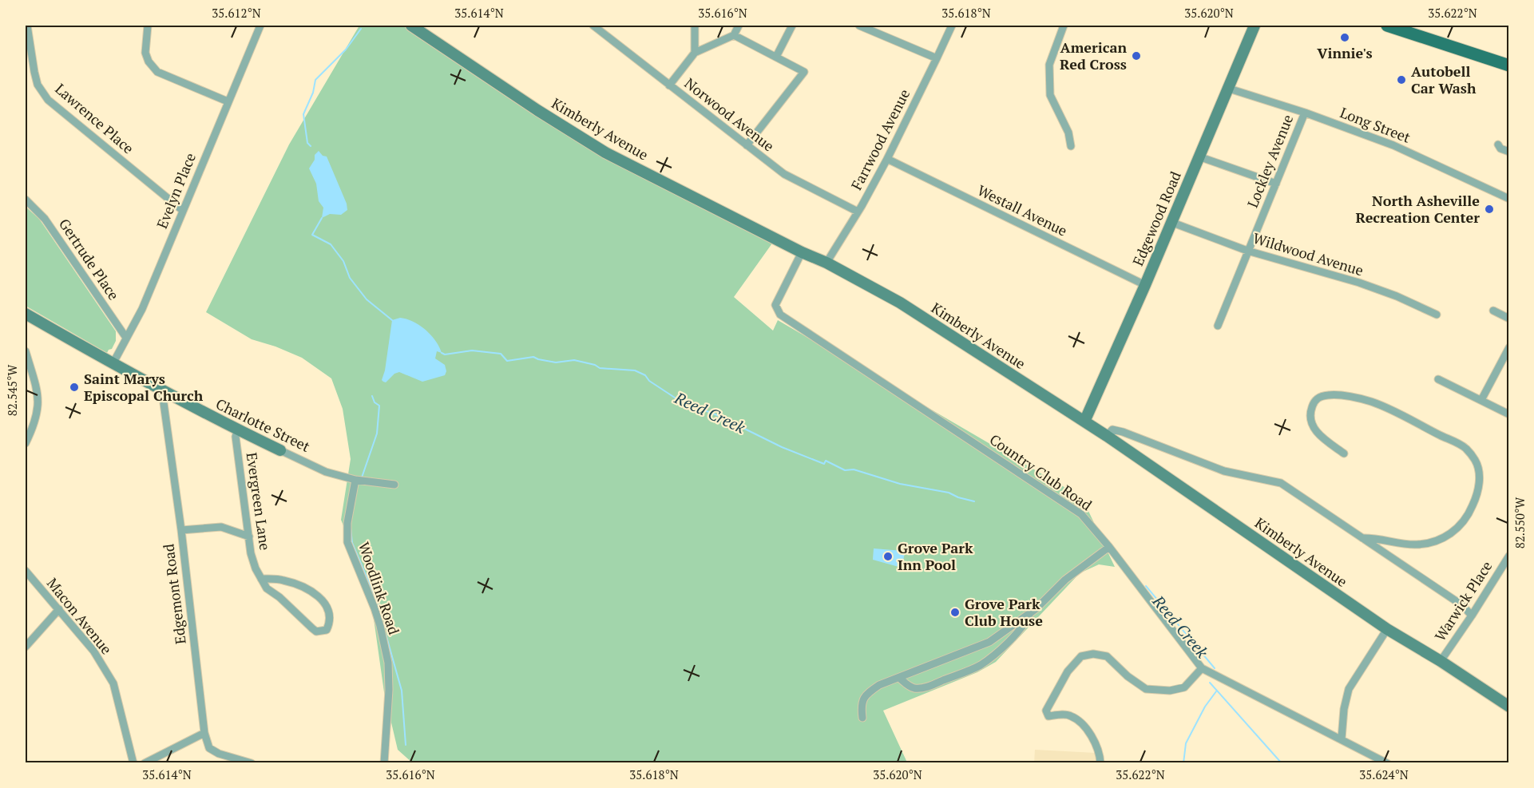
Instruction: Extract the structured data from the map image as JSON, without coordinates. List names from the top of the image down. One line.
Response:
{"streets":{"street":["Norwood Avenue","Lawrence Place","Long Street","Kimberly Avenue","Farrwood Avenue","Lockley Avenue","Evelyn Place","Westall Avenue","Edgewood Road","Wildwood Avenue","Gertrude Place","Charlotte Street","Country Club Road","Evergreen Lane","Woodlink Road","Edgemont Road","Warwick Place","Macon Avenue"]},"crossings":[["Norwood Avenue","Farrwood Avenue"],["Lawrence Place","Evelyn Place"],["Long Street","Lockley Avenue"],["Long Street","Edgewood Road"],["Kimberly Avenue","Farrwood Avenue"],["Kimberly Avenue","Edgewood Road"],["Kimberly Avenue","Country Club Road"],["Kimberly Avenue","Warwick Place"],["Farrwood Avenue","Westall Avenue"],["Lockley Avenue","Wildwood Avenue"],["Evelyn Place","Gertrude Place"],["Evelyn Place","Charlotte Street"],["Westall Avenue","Edgewood Road"],["Edgewood Road","Wildwood Avenue"],["Charlotte Street","Evergreen Lane"],["Charlotte Street","Woodlink Road"],["Charlotte Street","Edgemont Road"]],"water":["Reed Creek"],"places":["Vinnie's","American Red Cross","Autobell Car Wash","North Asheville Recreation Center","Saint Marys Episcopal Church","Grove Park Inn Pool","Grove Park Club House"],"coordinates":["35.612°N","35.614°N","35.616°N","35.618°N","35.620°N","35.622°N","82.545°W","82.550°W","35.624°N"]}
